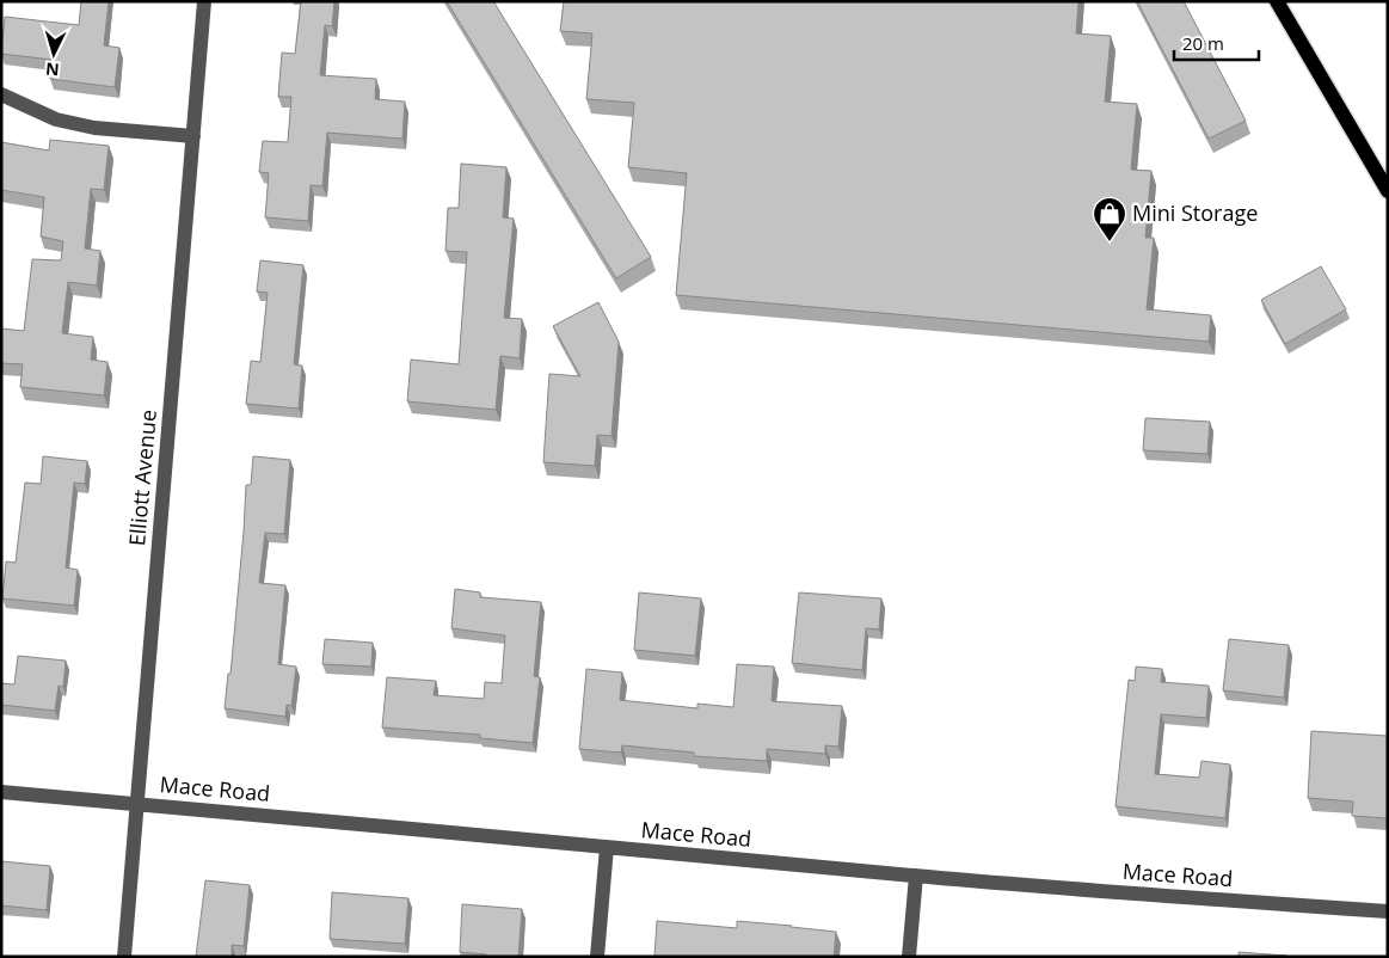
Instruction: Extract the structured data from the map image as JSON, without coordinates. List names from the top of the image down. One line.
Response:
{"streets":{"street":["Elliott Avenue","Mace Road"]},"crossings":[["Elliott Avenue","Mace Road"]],"places":{"shop":["Mini Storage"]},"scale_bar":"20 m","north":"bottom"}
